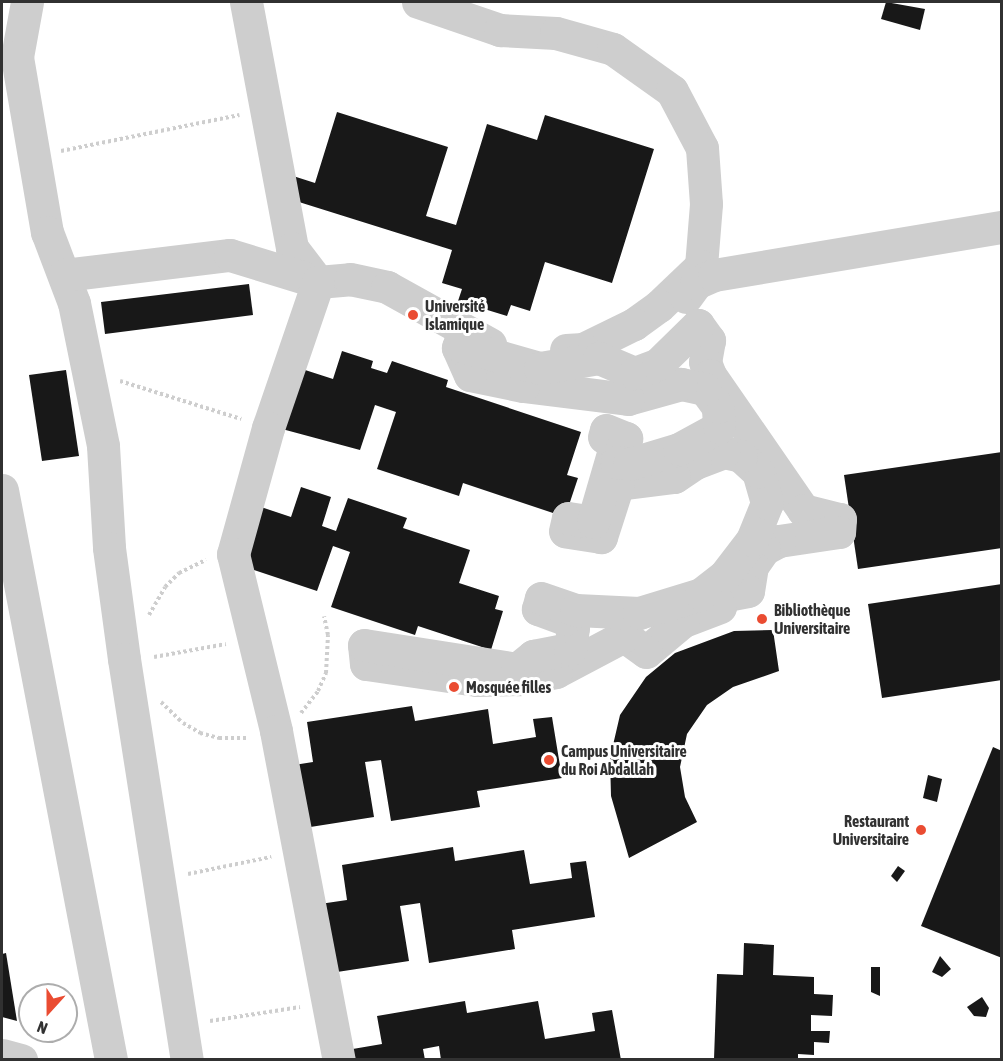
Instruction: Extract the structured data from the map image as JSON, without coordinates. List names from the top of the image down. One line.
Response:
{"places":["Université Islamique","Bibliothèque Universitaire","Mosquée filles","Campus Universitaire du Roi Abdallah","Restaurant Universitaire"],"north":"bottom"}
